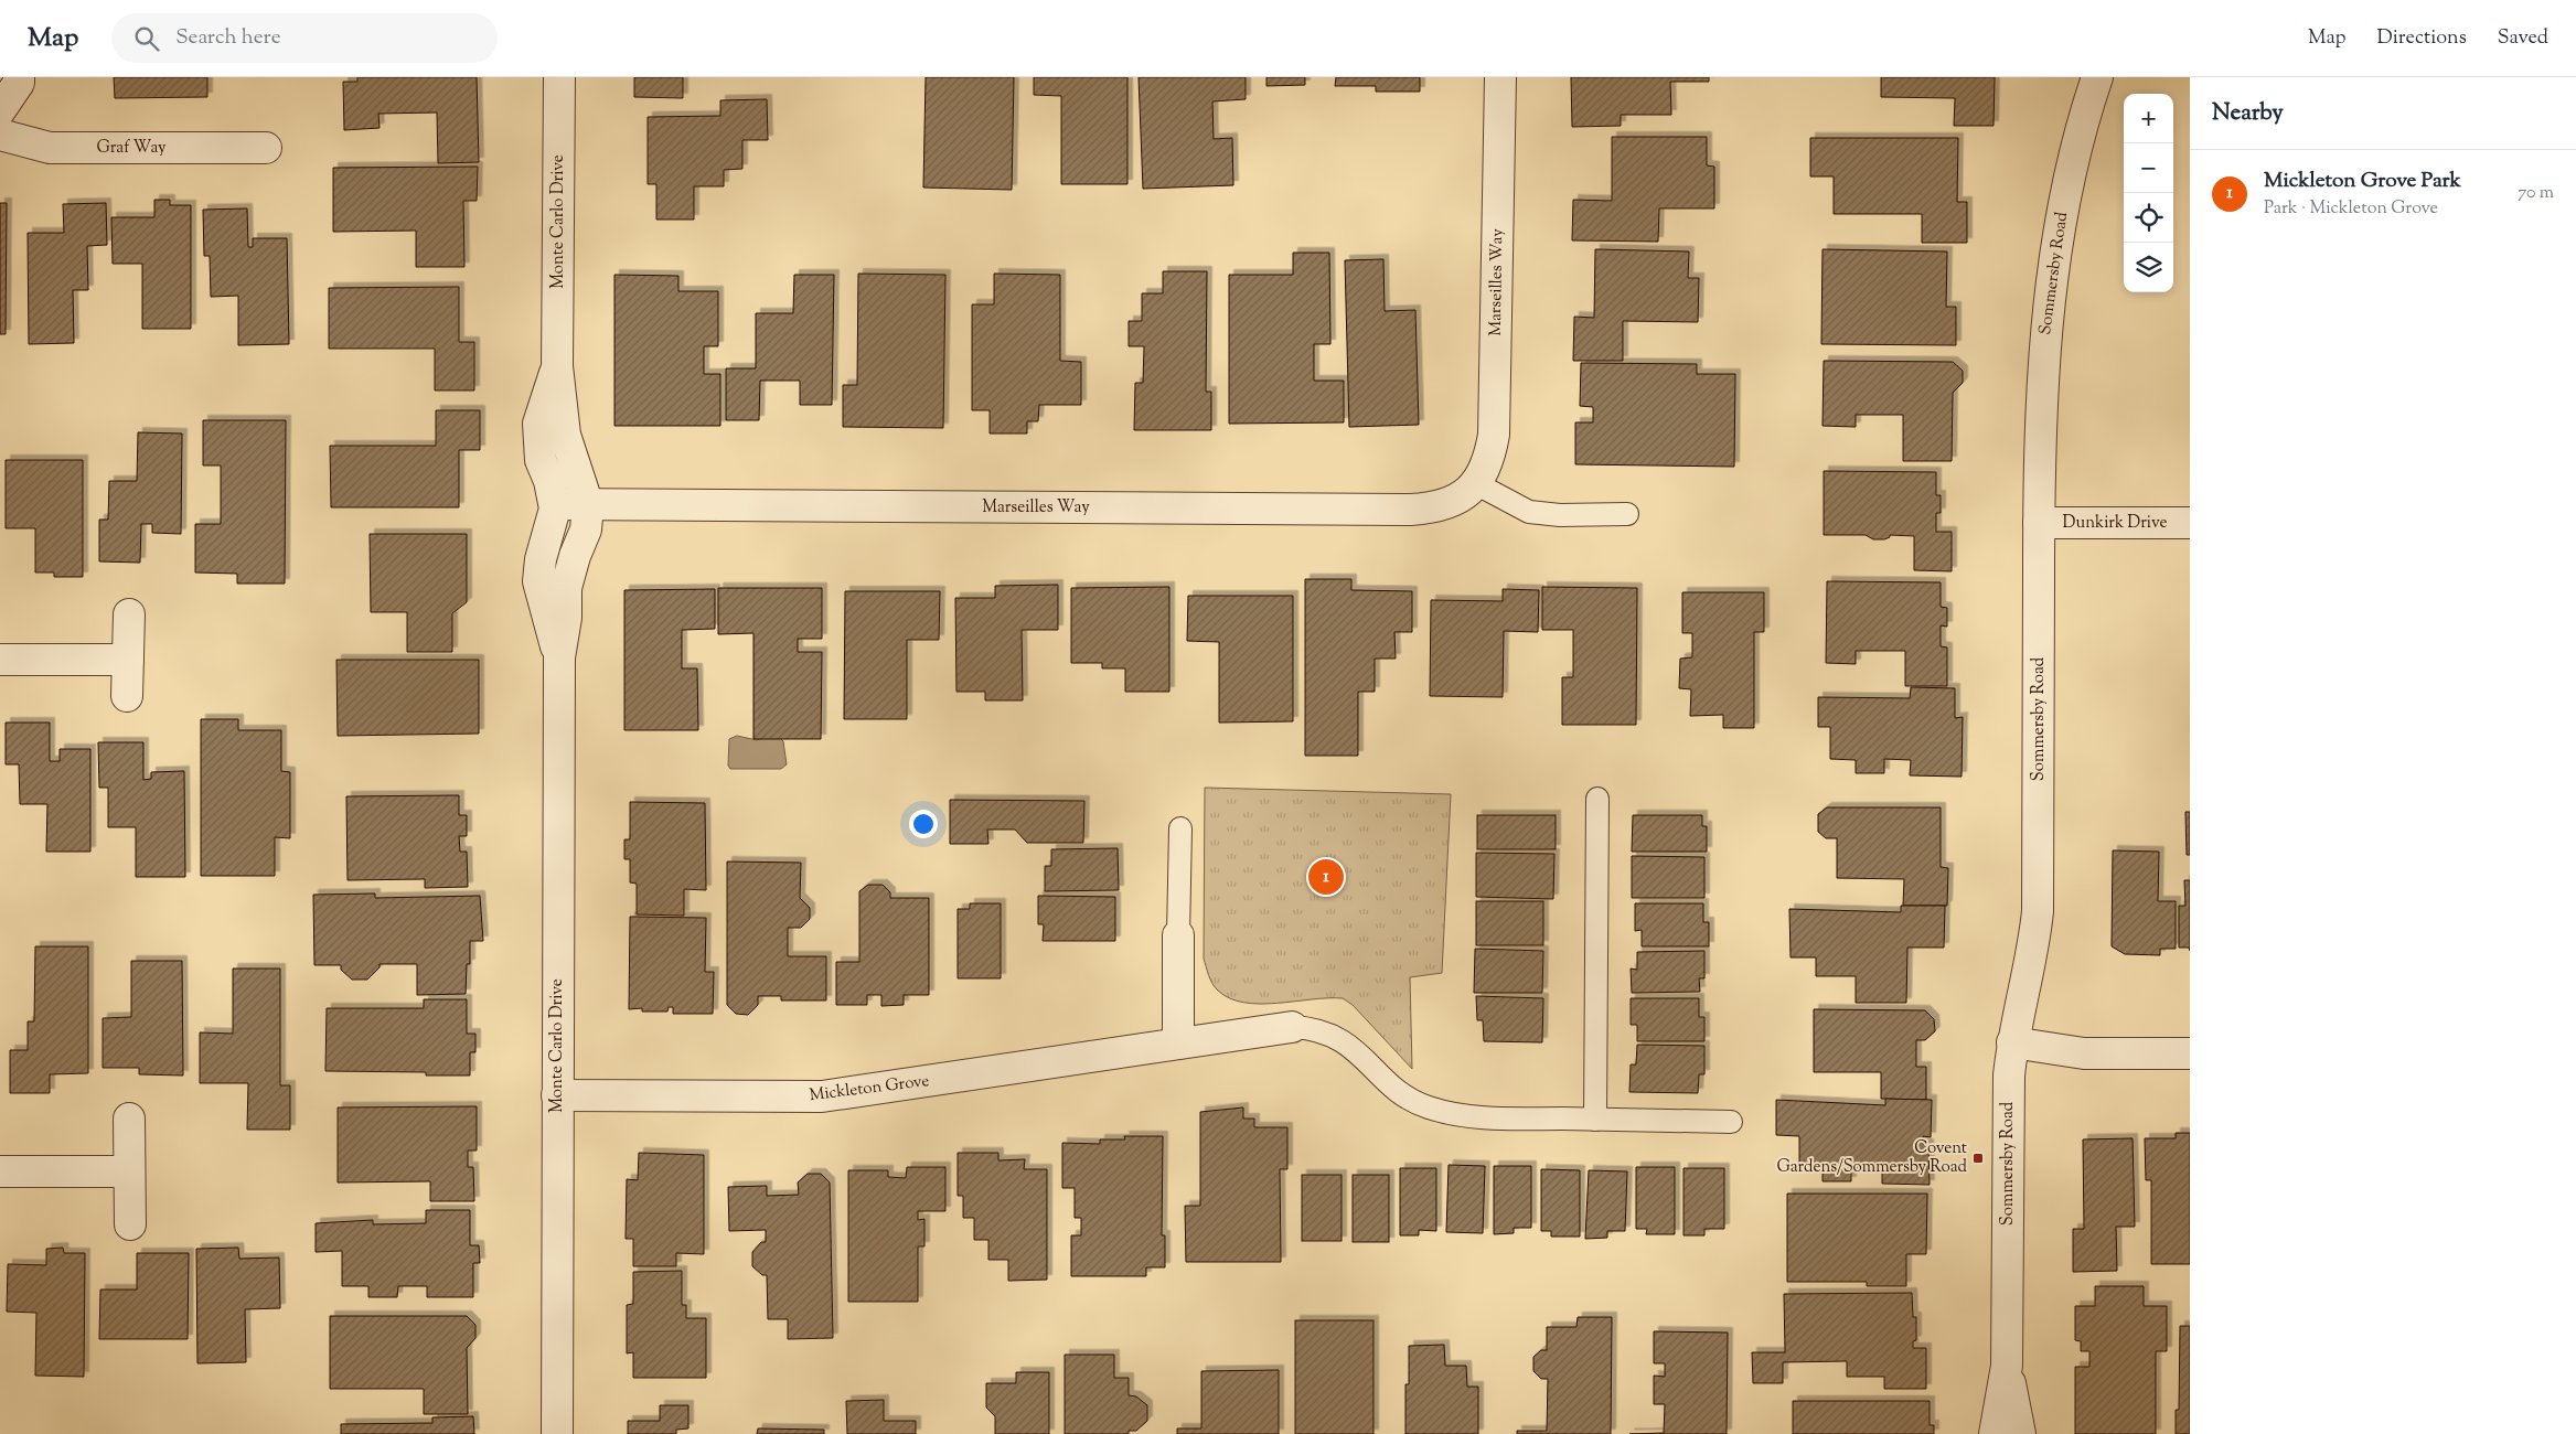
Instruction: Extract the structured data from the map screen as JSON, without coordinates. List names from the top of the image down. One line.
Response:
{"streets":{"street":["Graf Way","Monte Carlo Drive","Sommersby Road","Marseilles Way","Dunkirk Drive","Mickleton Grove"]},"crossings":[["Monte Carlo Drive","Marseilles Way"],["Monte Carlo Drive","Mickleton Grove"],["Sommersby Road","Dunkirk Drive"]],"places":{"transit":["Covent Gardens/Sommersby Road"]},"page":{"header":"Map","search":"Search here","nav":["Map","Directions","Saved"],"heading":"Nearby","map_buttons":["+","−"],"list":[{"mark":"1","name":"Mickleton Grove Park","note":"Park · Mickleton Grove","value":"70 m"}],"pins":"1"}}
